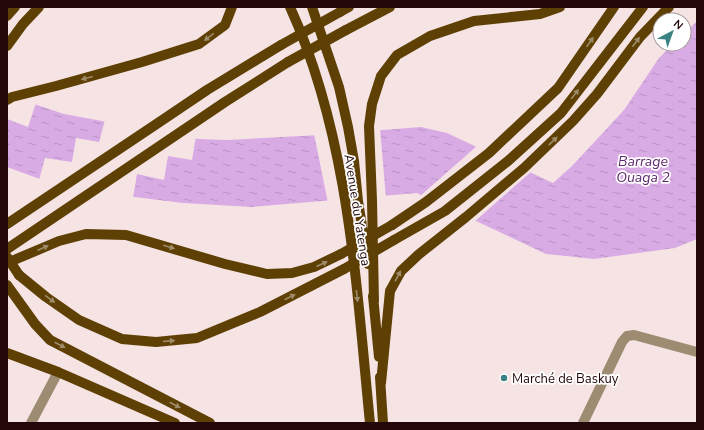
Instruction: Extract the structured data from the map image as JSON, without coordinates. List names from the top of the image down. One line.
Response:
{"streets":{"main road":["Avenue du Yatenga"]},"water":["Barrage Ouaga 2"],"places":["Marché de Baskuy"],"north":"top right"}
